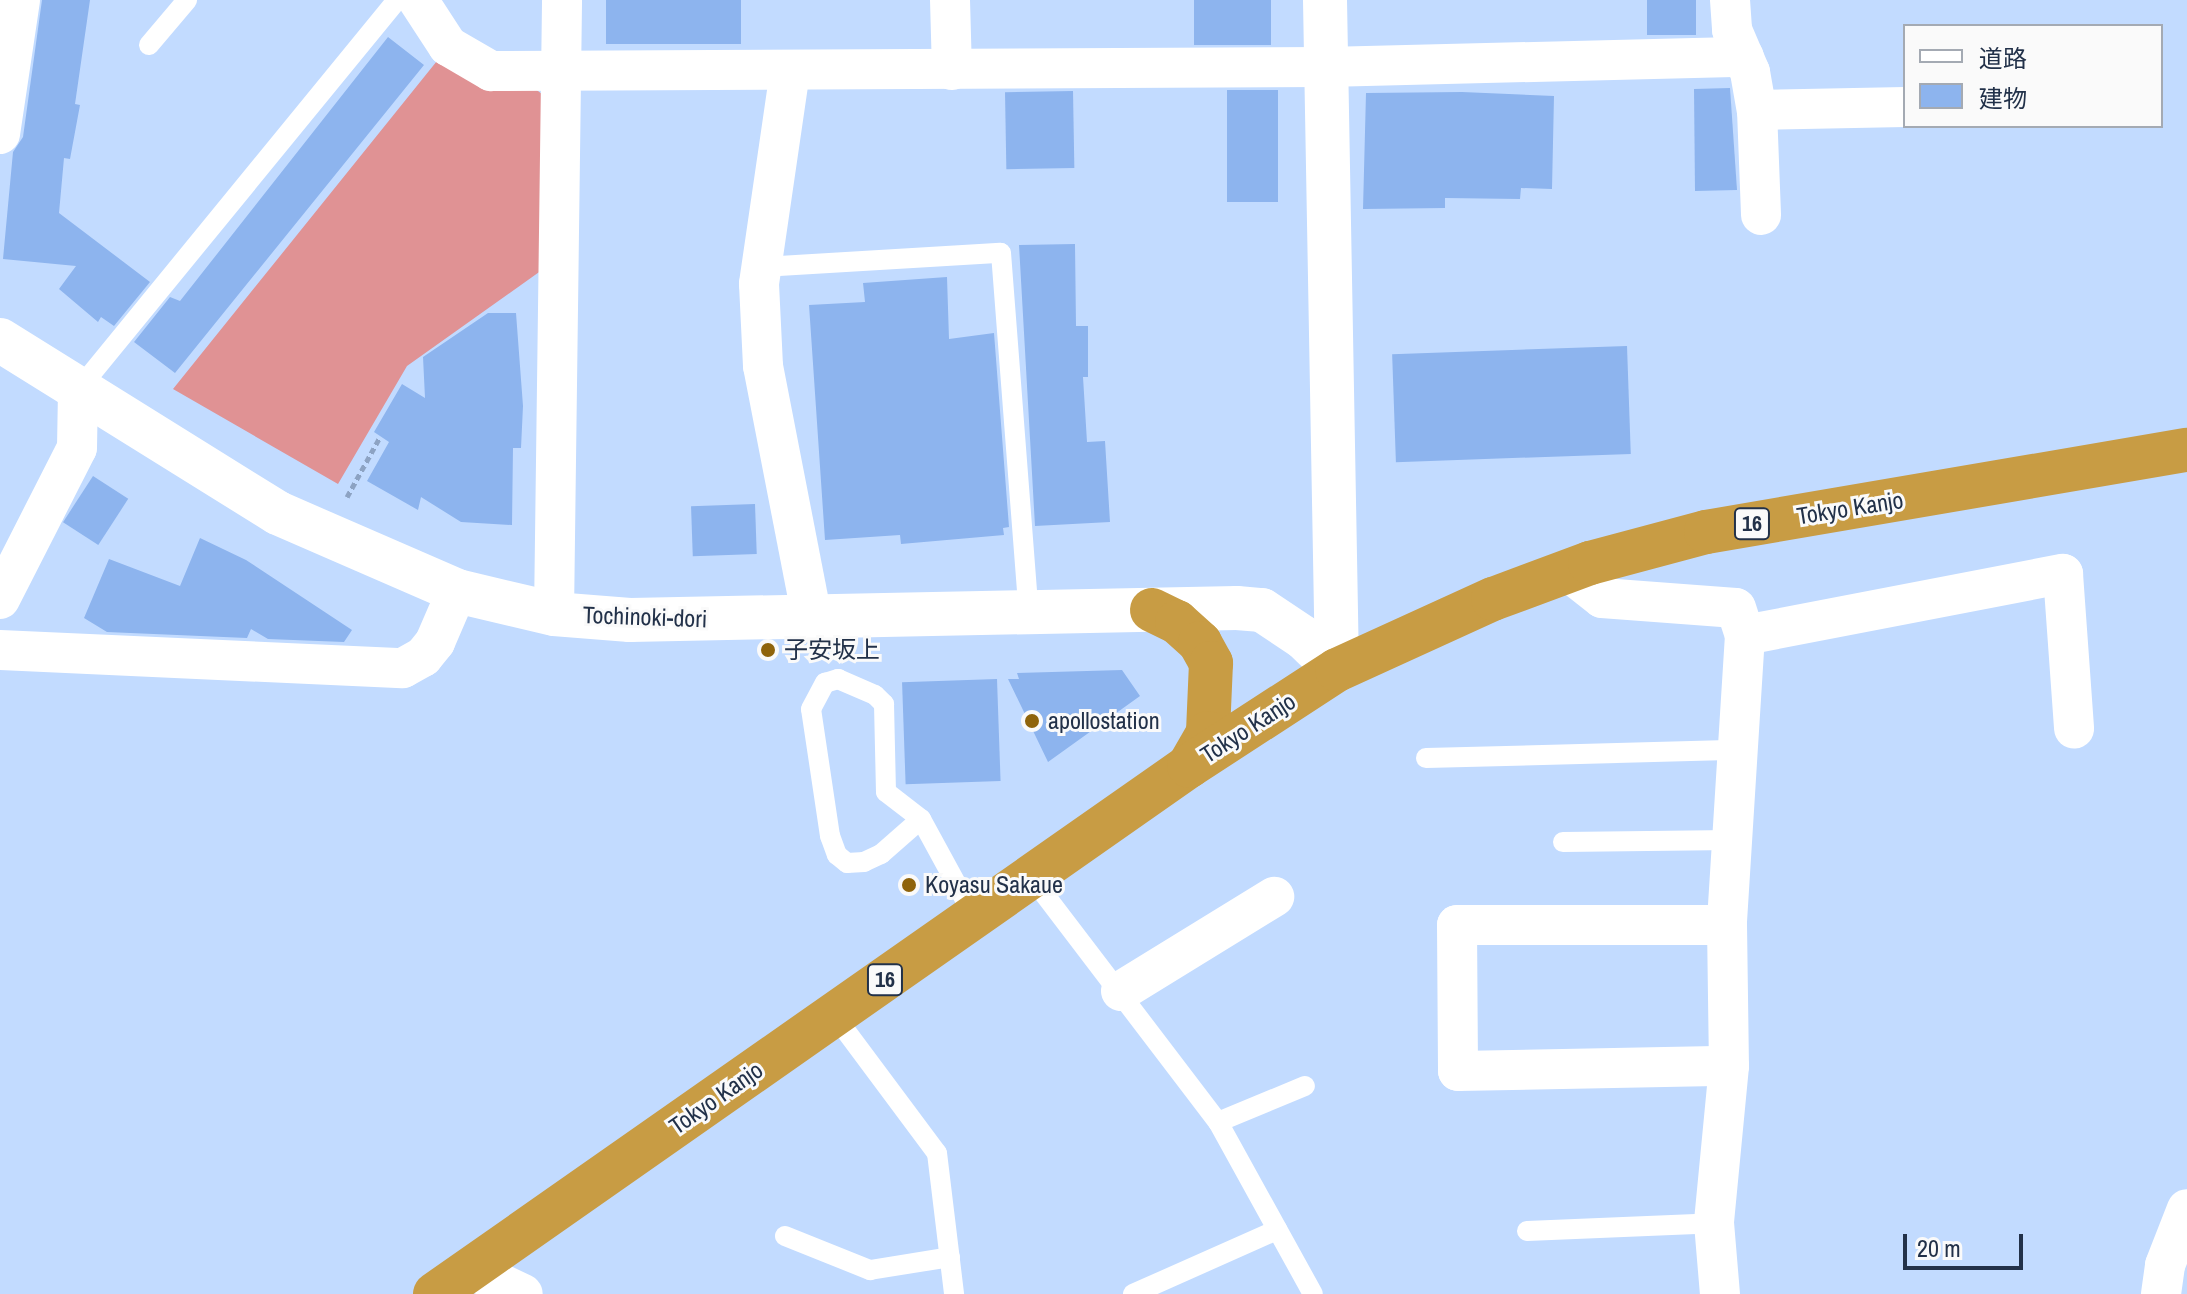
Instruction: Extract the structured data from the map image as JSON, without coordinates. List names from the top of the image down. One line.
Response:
{"streets":{"highway":["Tokyo Kanjo","16"],"street":["Tochinoki-dori"]},"crossings":[["Tokyo Kanjo","16"],["Tokyo Kanjo","Tochinoki-dori"],["16","Tochinoki-dori"]],"places":["子安坂上","apollostation","Koyasu Sakaue"],"legend":["道路","建物"],"scale_bar":"20 m"}
